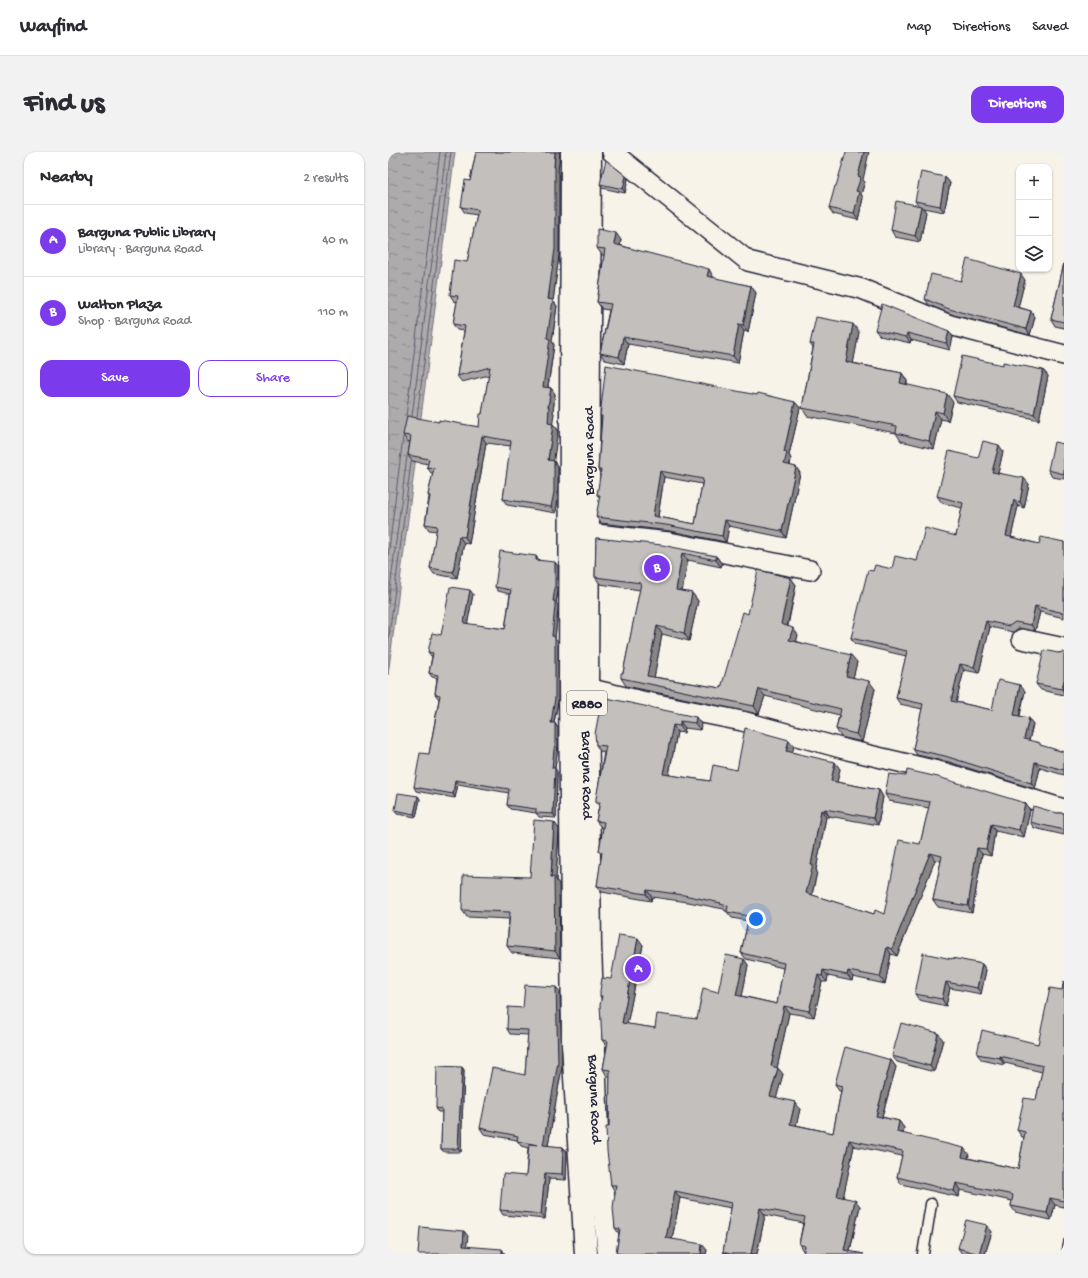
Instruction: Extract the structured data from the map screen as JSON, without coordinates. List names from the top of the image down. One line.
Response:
{"streets":{"main road":["Barguna Road","R880"]},"page":{"header":"Wayfind","nav":["Map","Directions","Saved"],"buttons":["Directions",["Save","Share"]],"title":"Find us","heading":["Nearby","2 results"],"map_buttons":["+","−"],"list":[{"mark":"A","name":"Barguna Public Library","note":"Library · Barguna Road","value":"40 m"},{"mark":"B","name":"Walton Plaza","note":"Shop · Barguna Road","value":"110 m"}],"pins":["B","A"]}}
